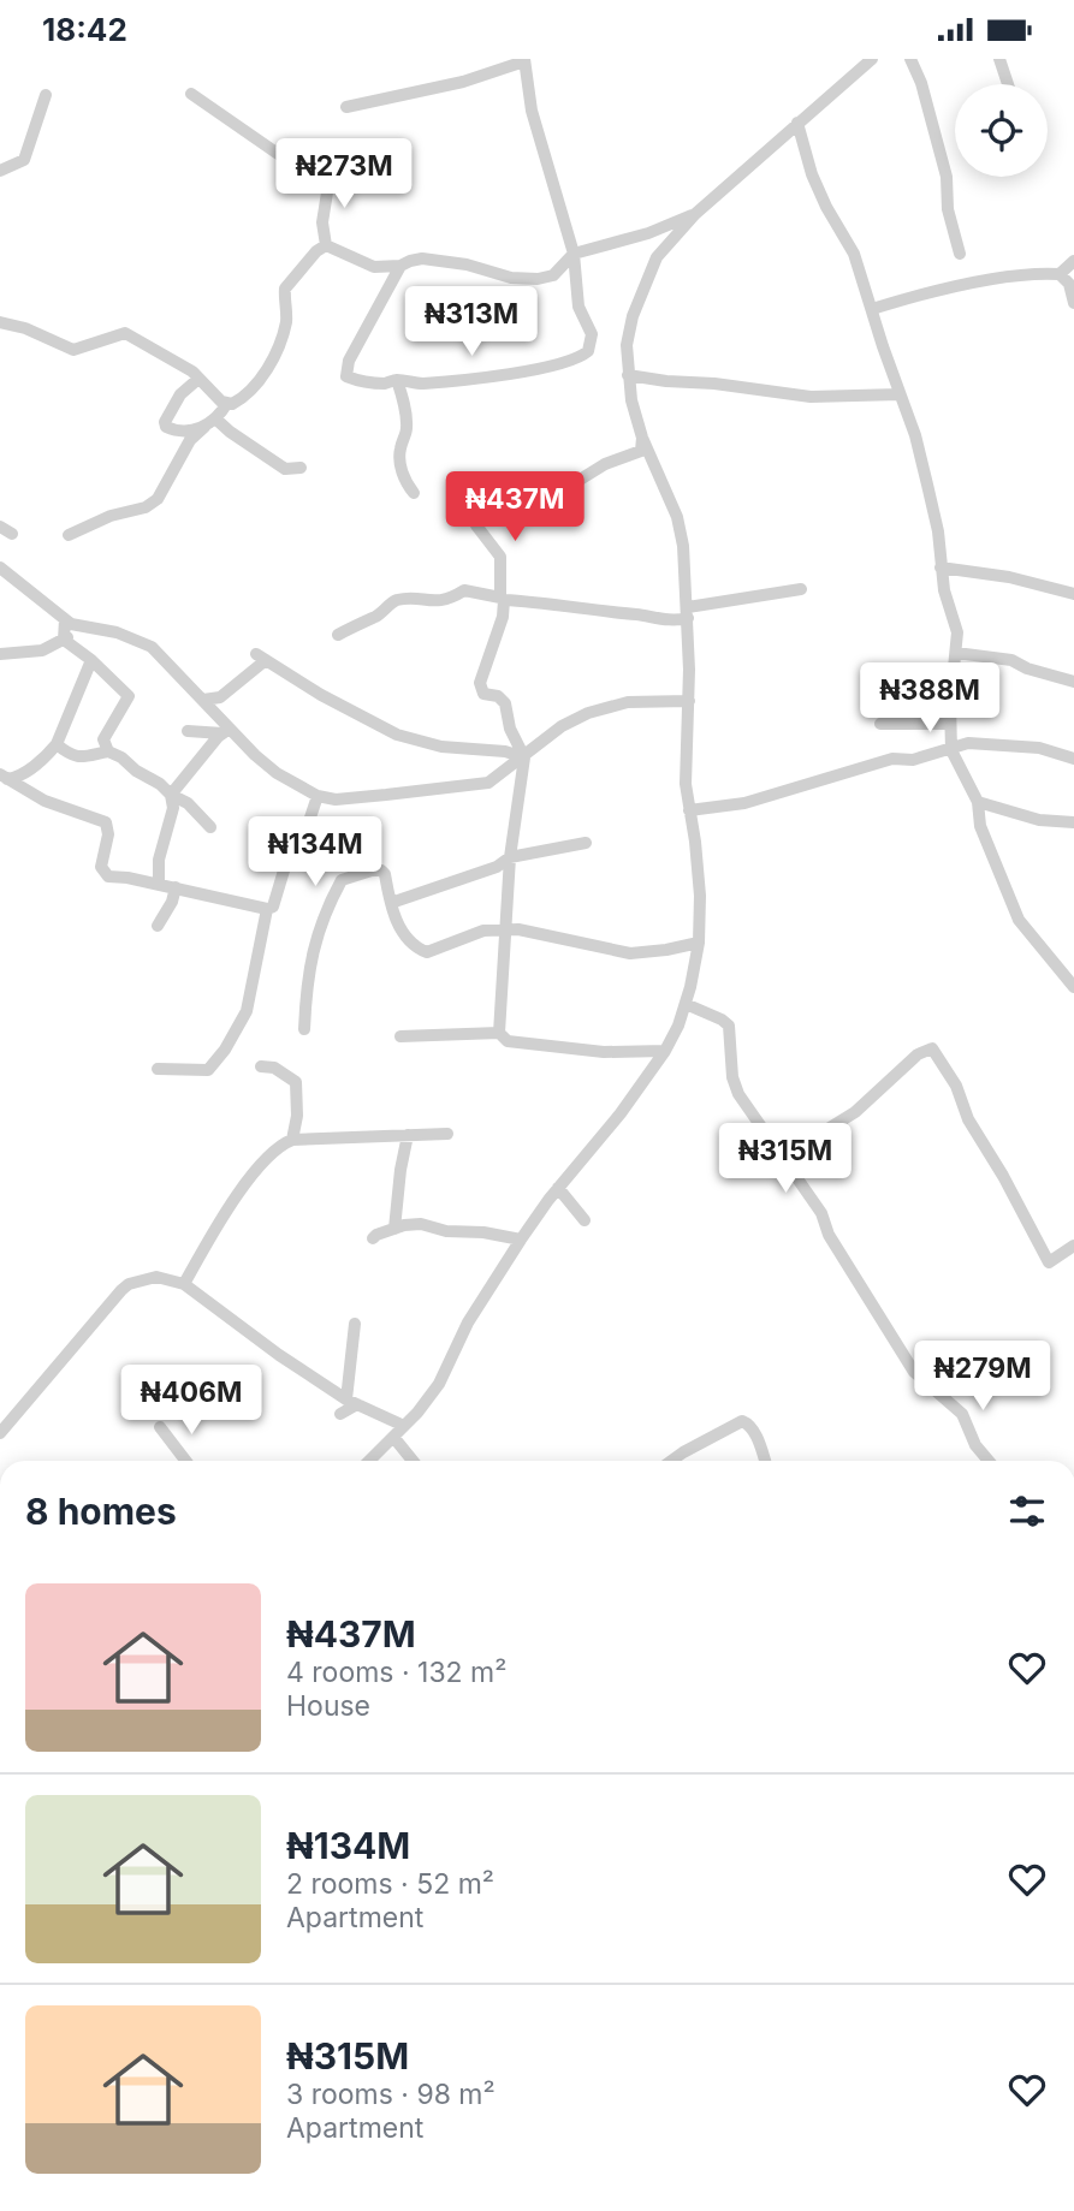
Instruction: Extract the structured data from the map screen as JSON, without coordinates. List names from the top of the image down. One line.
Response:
{"page":{"status":"18:42","price":["₦273M","₦313M","₦437M","₦388M","₦134M","₦315M","₦279M","₦406M"],"heading":"8 homes","list":[{"name":"₦437M","note":"4 rooms · 132 m² · House"},{"name":"₦134M","note":"2 rooms · 52 m² · Apartment"},{"name":"₦315M","note":"3 rooms · 98 m² · Apartment"}]}}
